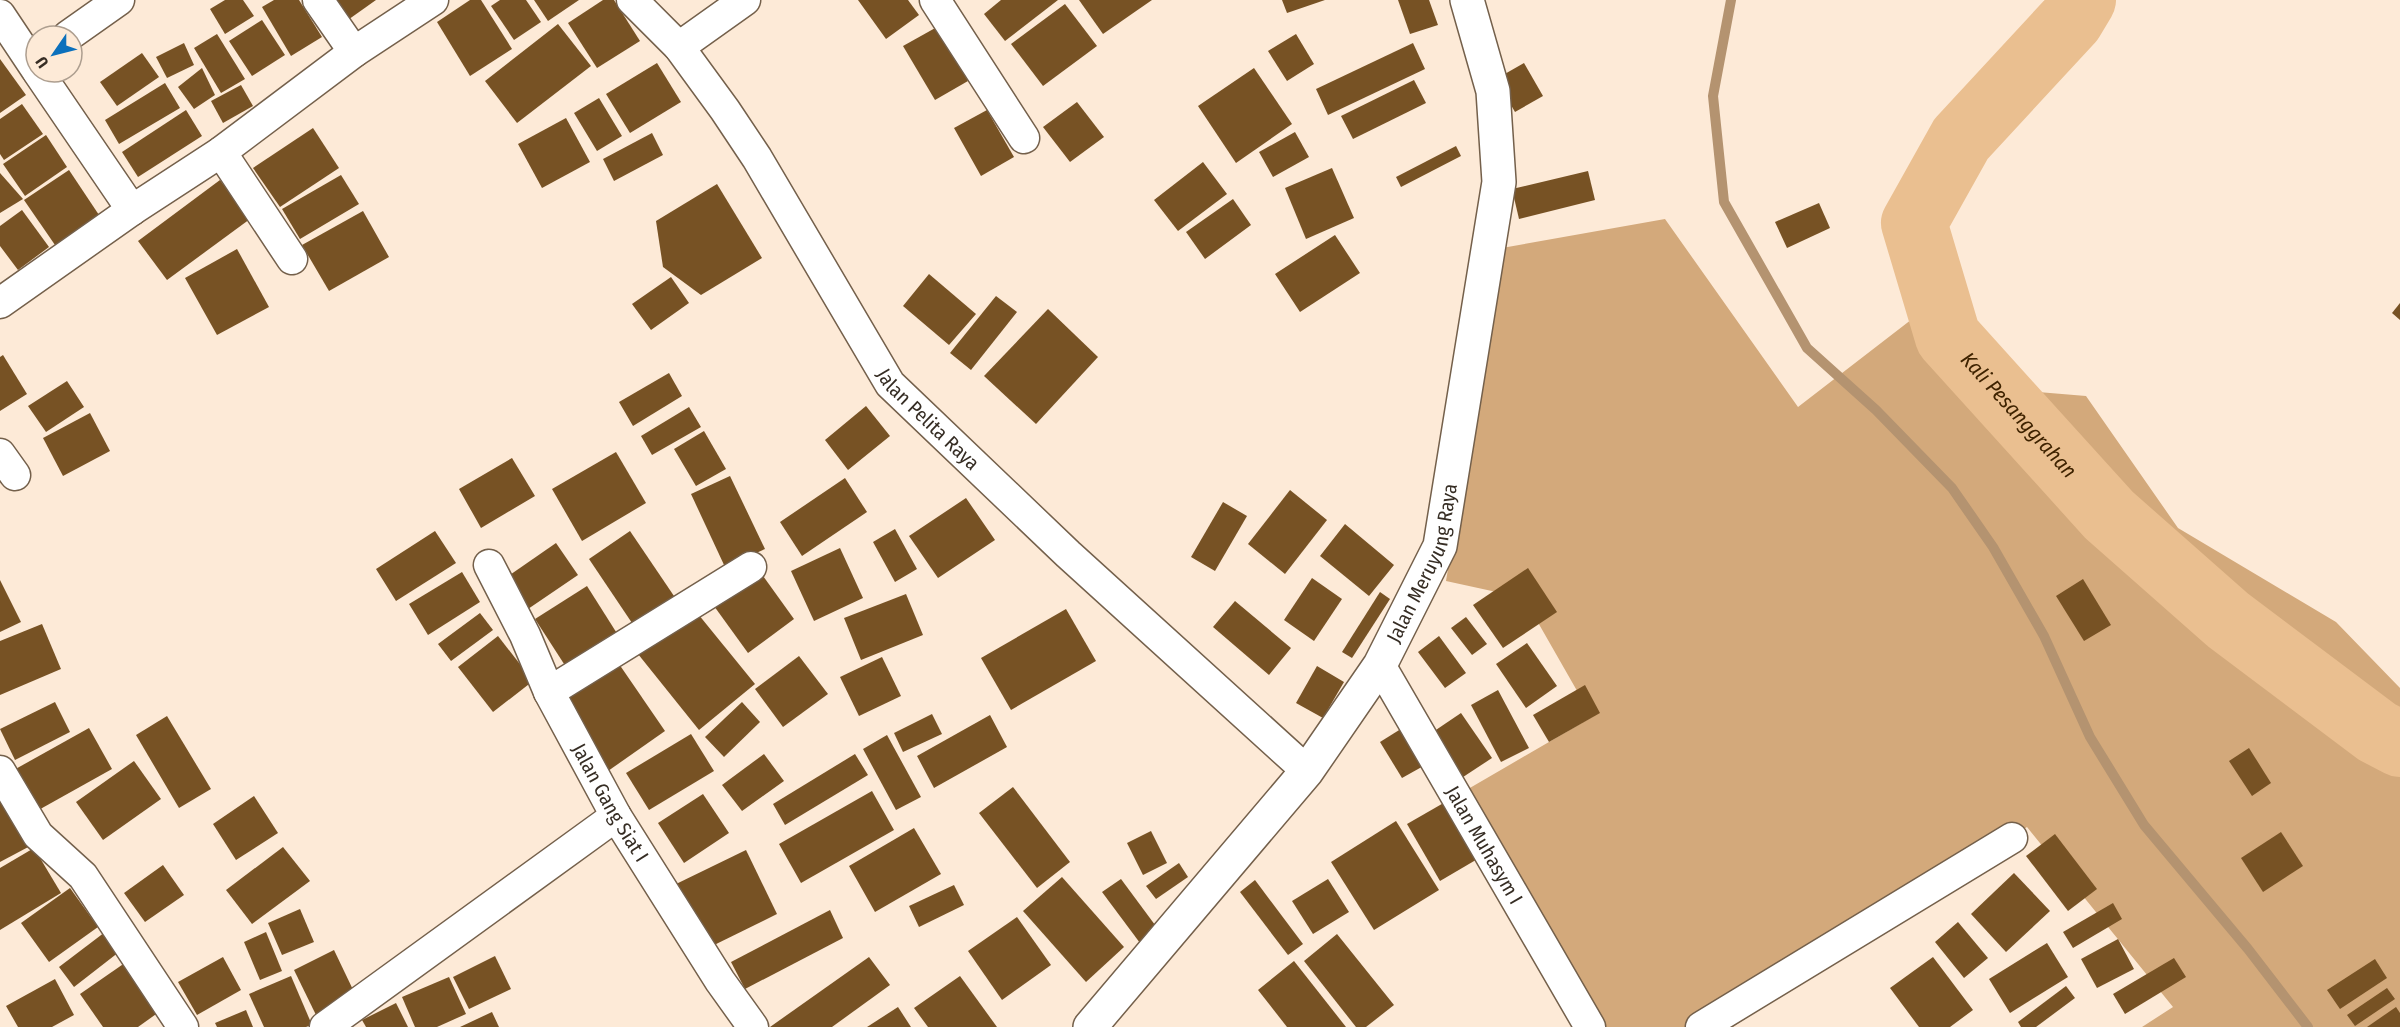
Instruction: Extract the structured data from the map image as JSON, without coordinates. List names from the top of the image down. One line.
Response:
{"streets":{"main road":["Jalan Meruyung Raya"],"street":["Jalan Pelita Raya","Jalan Gang Siat I","Jalan Muhasym I"]},"crossings":[["Jalan Pelita Raya","Jalan Meruyung Raya"],["Jalan Meruyung Raya","Jalan Muhasym I"]],"water":["Kali Pesanggrahan"],"north":"bottom left"}
